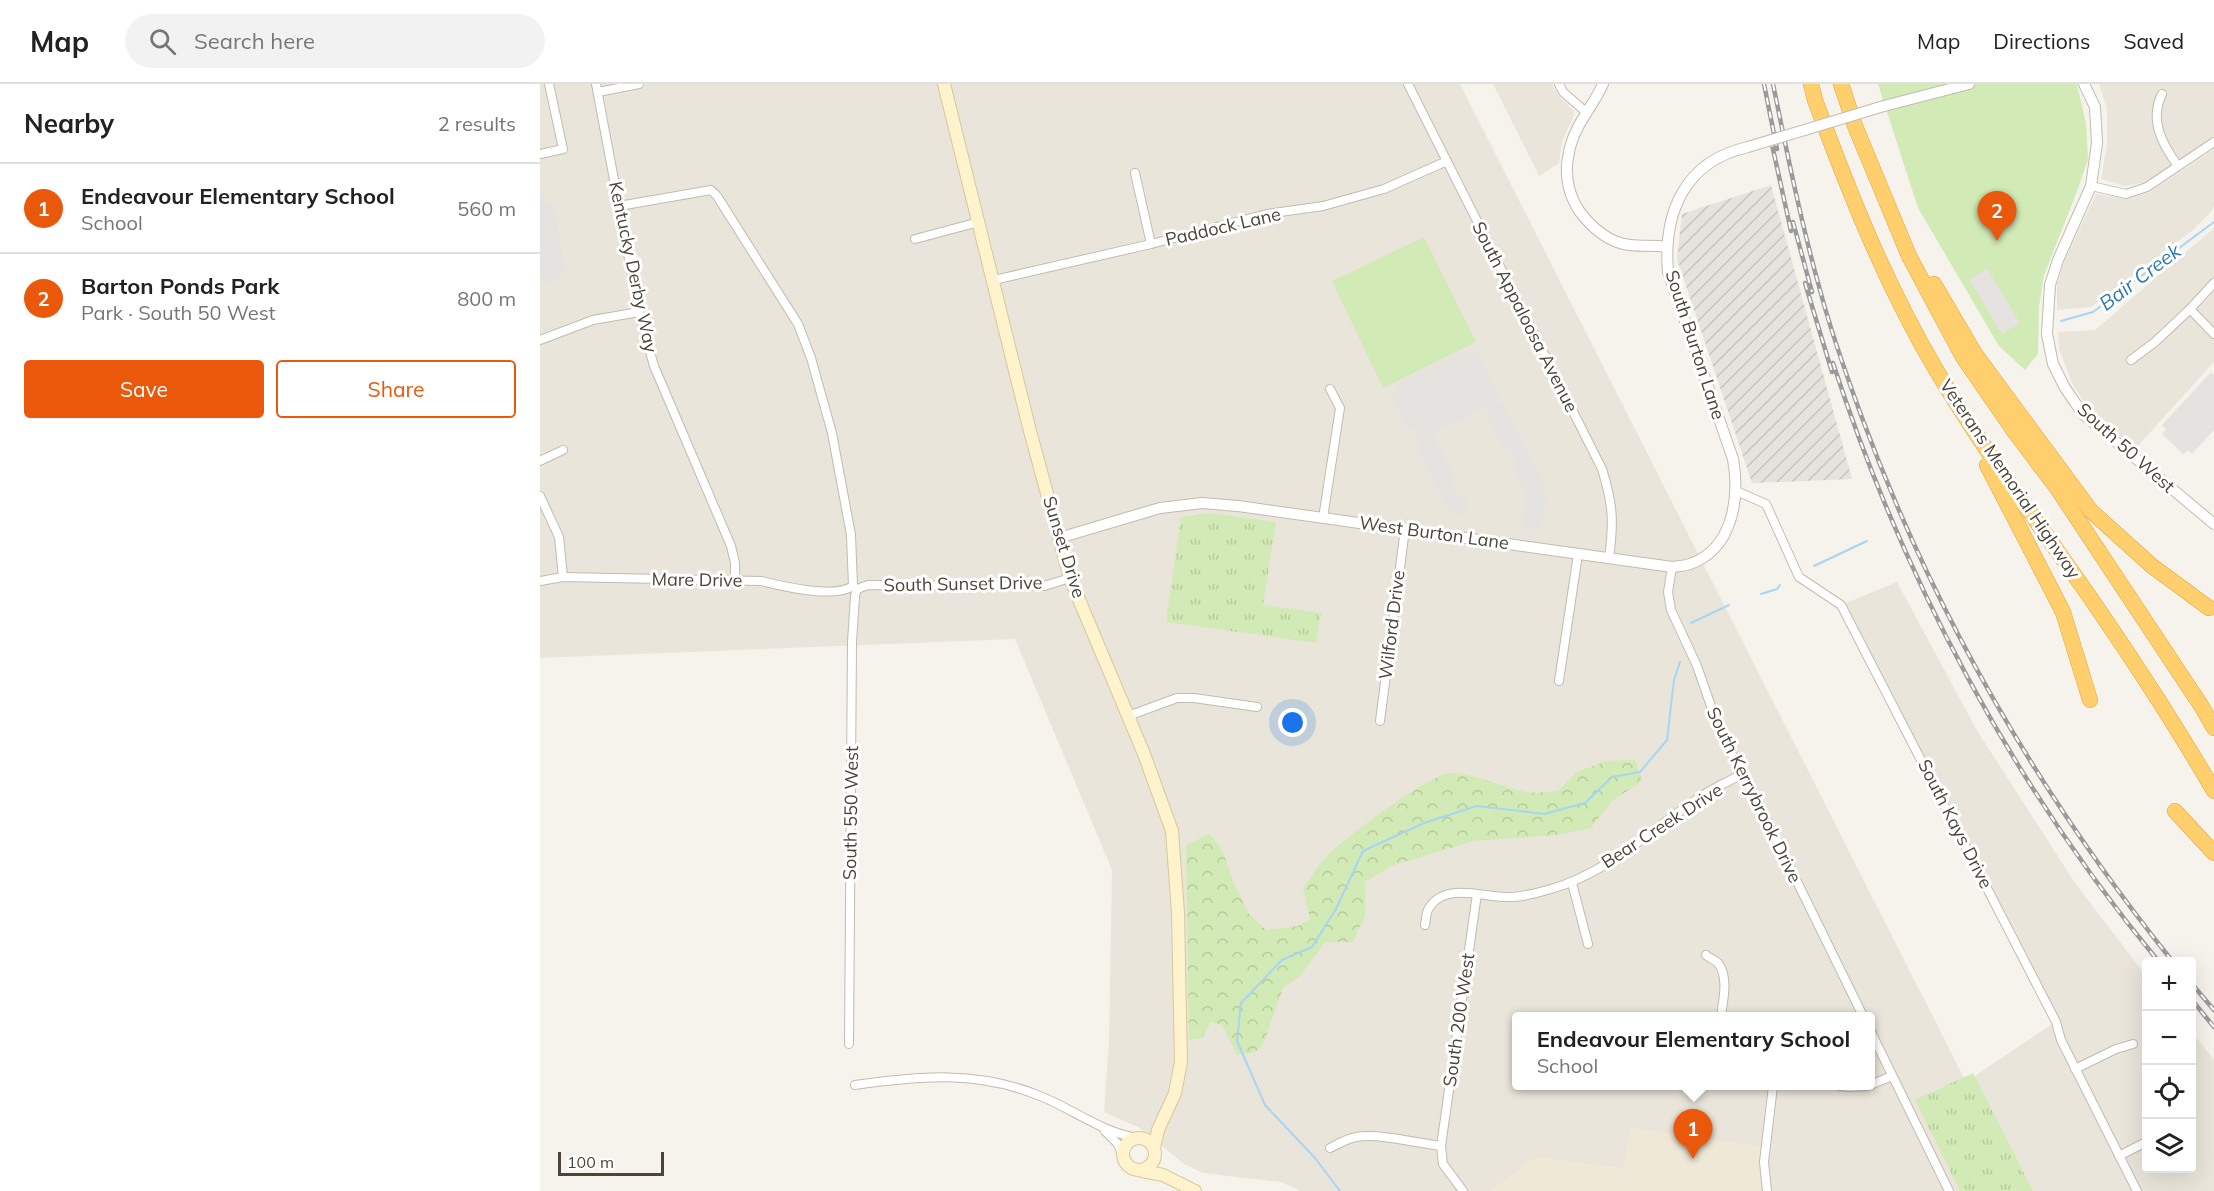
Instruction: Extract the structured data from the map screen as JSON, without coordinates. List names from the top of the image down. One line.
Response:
{"streets":{"highway":["Veterans Memorial Highway"],"main road":["Sunset Drive"],"street":["Paddock Lane","Kentucky Derby Way","South Appaloosa Avenue","South Burton Lane","South 50 West","West Burton Lane","Mare Drive","South Sunset Drive","Wilford Drive","South Kerrybrook Drive","South 550 West","South Kays Drive","Bear Creek Drive","South 200 West"]},"crossings":[["Paddock Lane","South Appaloosa Avenue"],["Paddock Lane","Sunset Drive"],["Kentucky Derby Way","Mare Drive"],["Kentucky Derby Way","South 550 West"],["South Appaloosa Avenue","West Burton Lane"],["South Burton Lane","West Burton Lane"],["West Burton Lane","Sunset Drive"],["West Burton Lane","Wilford Drive"],["West Burton Lane","South Kerrybrook Drive"],["West Burton Lane","South Kays Drive"],["Sunset Drive","South Sunset Drive"],["Mare Drive","South Sunset Drive"],["Mare Drive","South 550 West"],["South Sunset Drive","South 550 West"],["South Kerrybrook Drive","Bear Creek Drive"],["Bear Creek Drive","South 200 West"]],"water":["Bair Creek"],"scale_bar":"100 m","page":{"header":"Map","search":"Search here","nav":["Map","Directions","Saved"],"heading":["Nearby","2 results"],"list":[{"mark":"1","name":"Endeavour Elementary School","note":"School","value":"560 m"},{"mark":"2","name":"Barton Ponds Park","note":"Park · South 50 West","value":"800 m"}],"pins":["2","1"],"buttons":["Save","Share"],"map_buttons":["+","−"],"popup":["Endeavour Elementary School","School"],"scale":"100 m"}}
